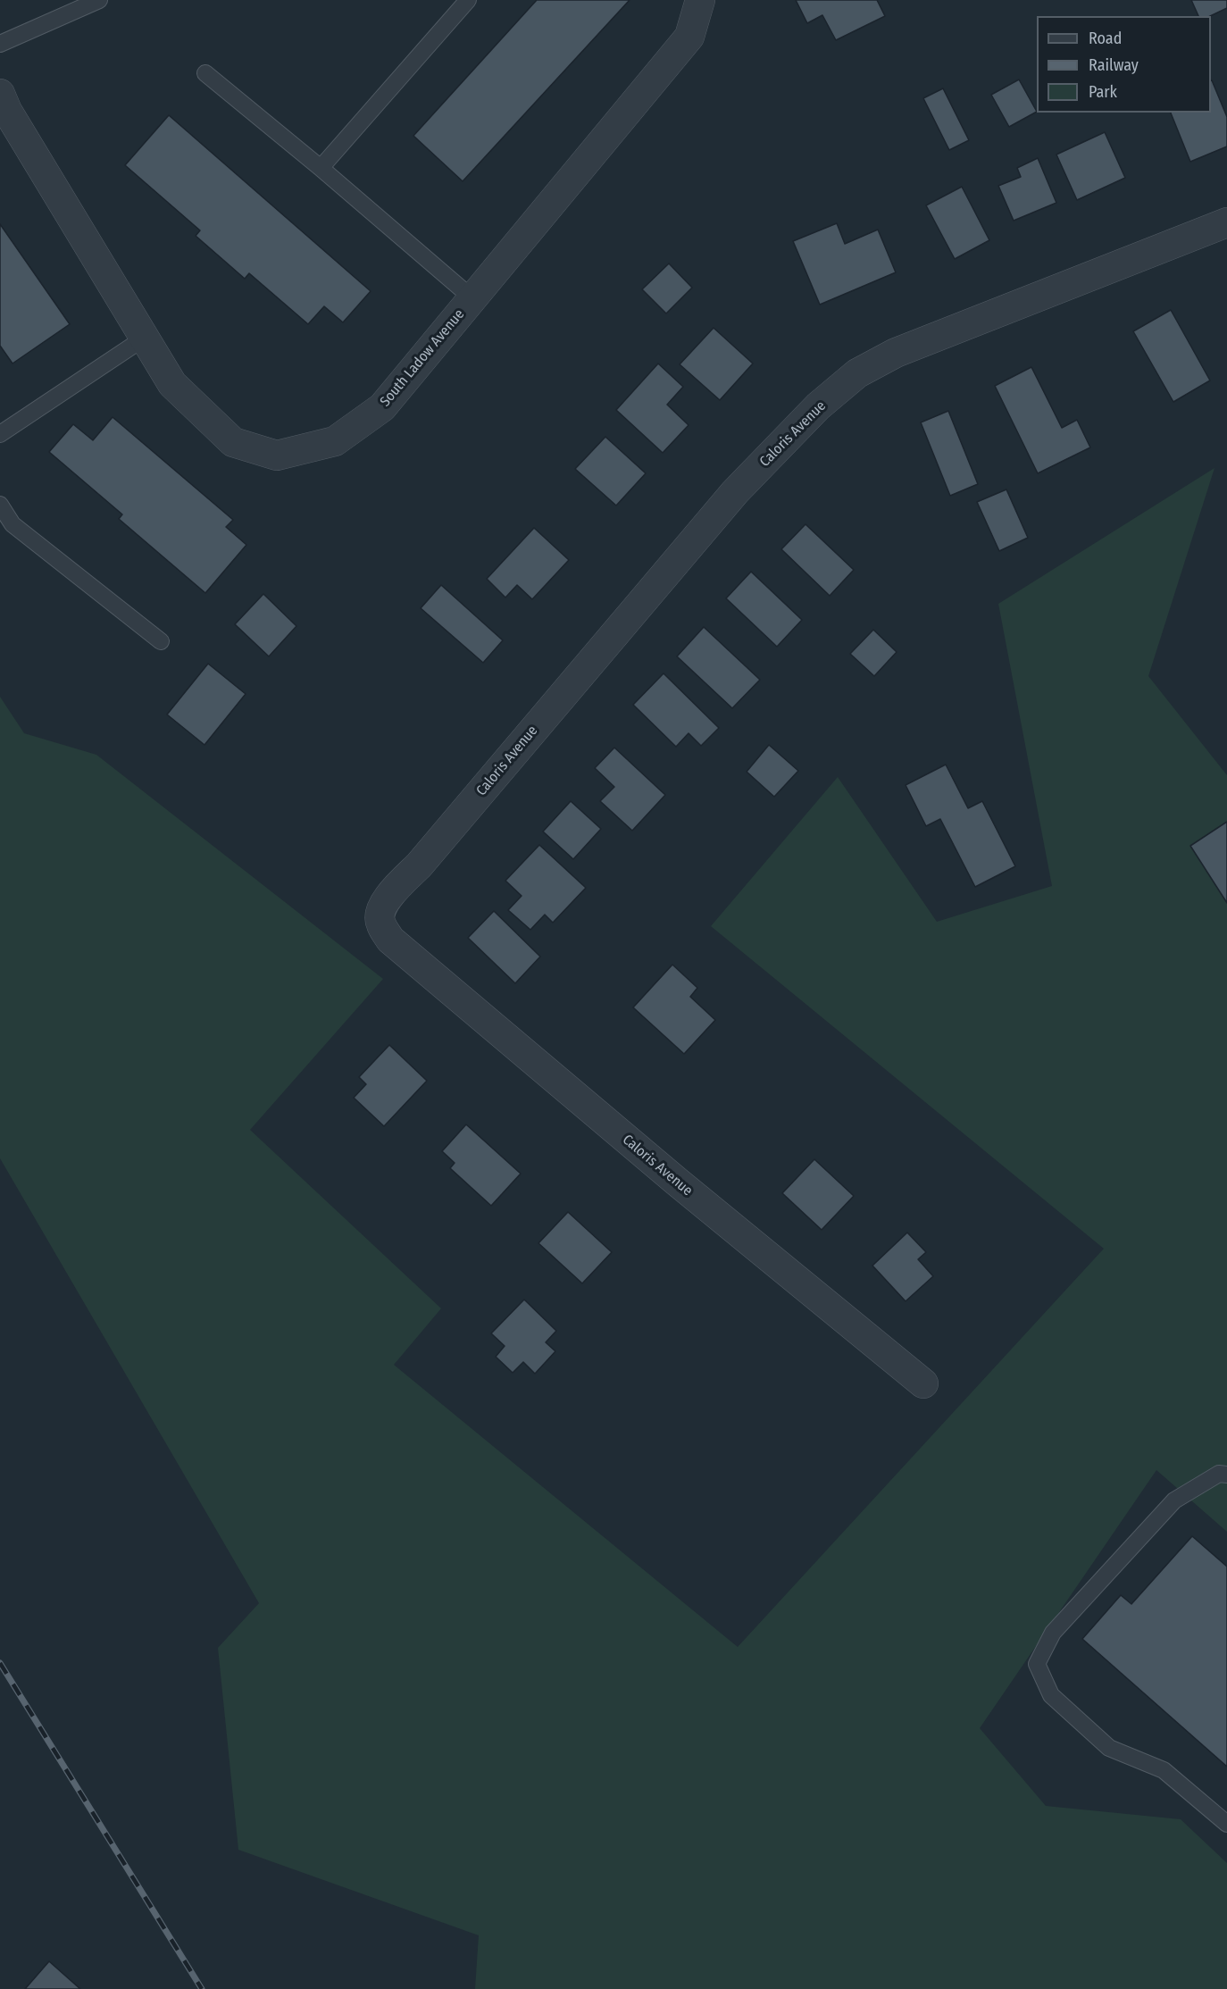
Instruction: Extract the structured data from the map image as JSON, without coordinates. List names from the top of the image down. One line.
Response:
{"streets":{"street":["South Ladow Avenue","Caloris Avenue"]},"legend":["Road","Railway","Park"]}
